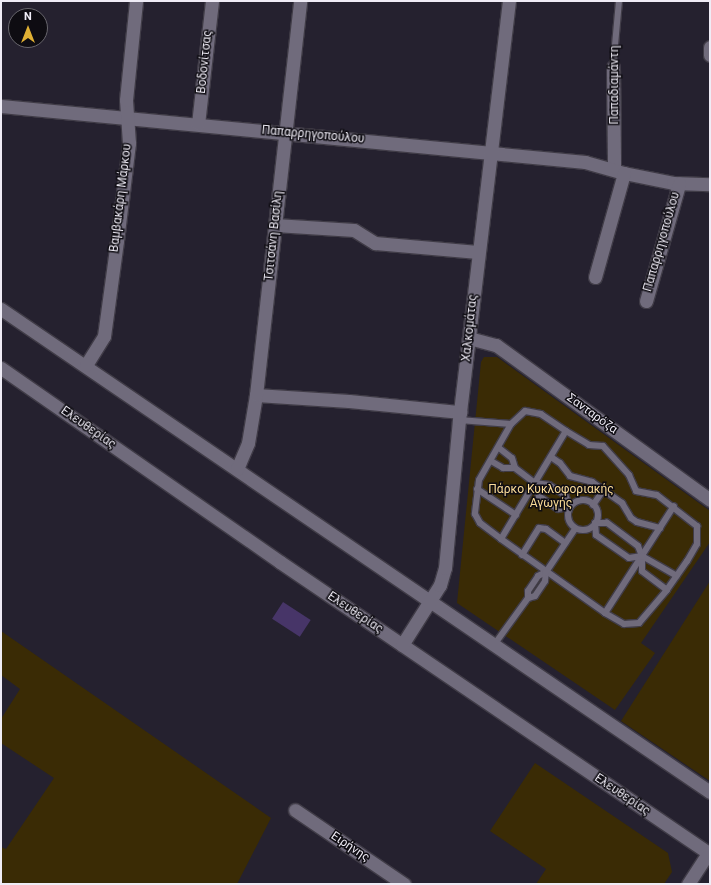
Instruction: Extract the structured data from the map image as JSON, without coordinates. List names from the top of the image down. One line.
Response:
{"streets":{"street":["Βοδονίτσας","Παπαδιαμάντη","Παπαρρηγοπούλου","Βαμβακάρη Μάρκου","Τσιτσάνη Βασίλη","Χαλκομάτας","Σανταρόζα","Ελευθερίας","Ειρήνης"]},"crossings":[["Βοδονίτσας","Παπαρρηγοπούλου"],["Παπαδιαμάντη","Παπαρρηγοπούλου"],["Παπαρρηγοπούλου","Βαμβακάρη Μάρκου"],["Παπαρρηγοπούλου","Τσιτσάνη Βασίλη"],["Παπαρρηγοπούλου","Χαλκομάτας"],["Χαλκομάτας","Σανταρόζα"],["Χαλκομάτας","Ελευθερίας"]],"parks":["Πάρκο Κυκλοφοριακής Αγωγής"],"north":"top"}
